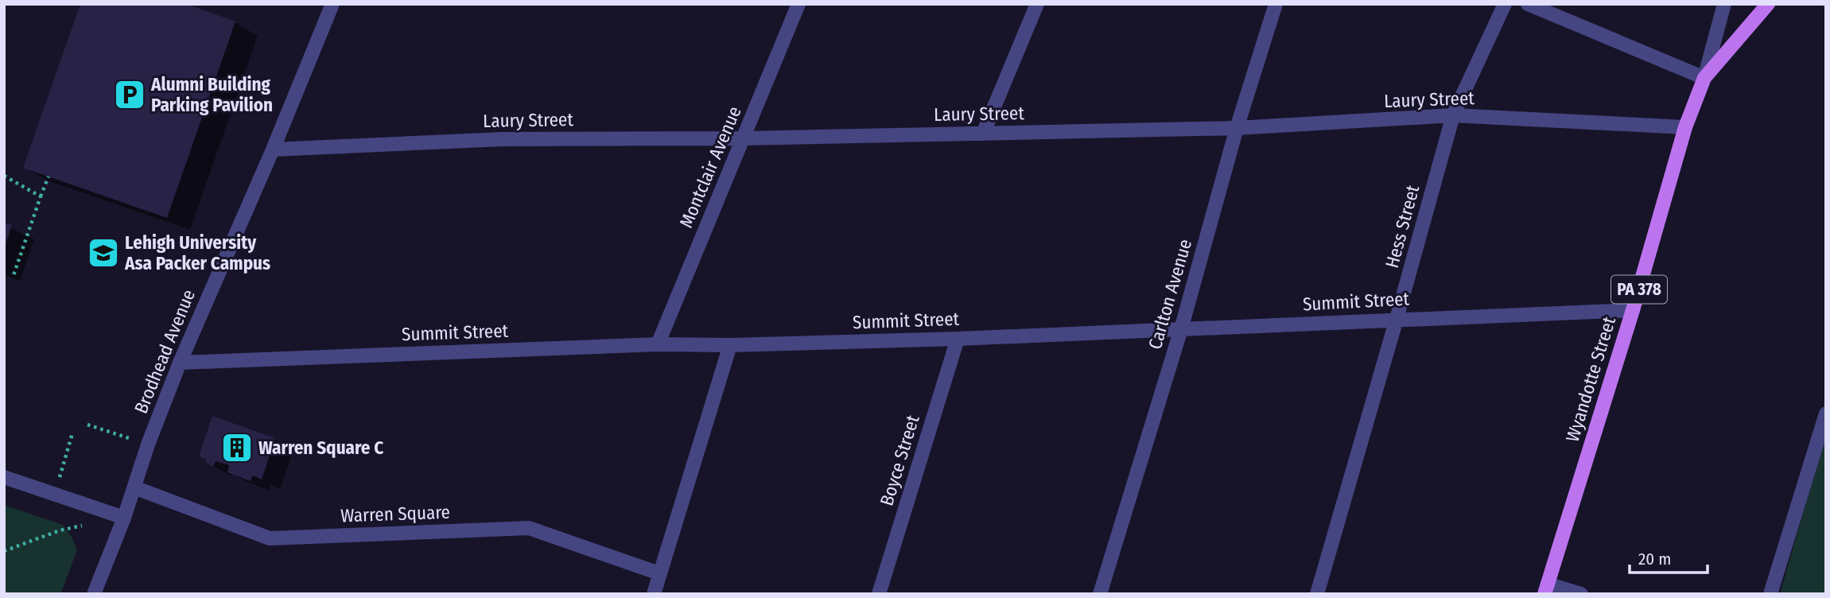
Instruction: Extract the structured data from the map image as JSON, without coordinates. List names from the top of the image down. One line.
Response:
{"streets":{"main road":["PA 378","Wyandotte Street"],"street":["Laury Street","Montclair Avenue","Hess Street","Carlton Avenue","Summit Street","Brodhead Avenue","Boyce Street","Warren Square"]},"crossings":[["Laury Street","Montclair Avenue"],["Laury Street","Hess Street"],["Laury Street","Carlton Avenue"],["Laury Street","Brodhead Avenue"],["Laury Street","Wyandotte Street"],["Montclair Avenue","Summit Street"],["Hess Street","Summit Street"],["Carlton Avenue","Summit Street"],["Summit Street","Brodhead Avenue"],["Summit Street","Wyandotte Street"],["Summit Street","Boyce Street"],["Brodhead Avenue","Warren Square"]],"places":{"parking":["Alumni Building Parking Pavilion"],"school or university":["Lehigh University Asa Packer Campus"],"building":["Warren Square C"]},"scale_bar":"20 m"}
